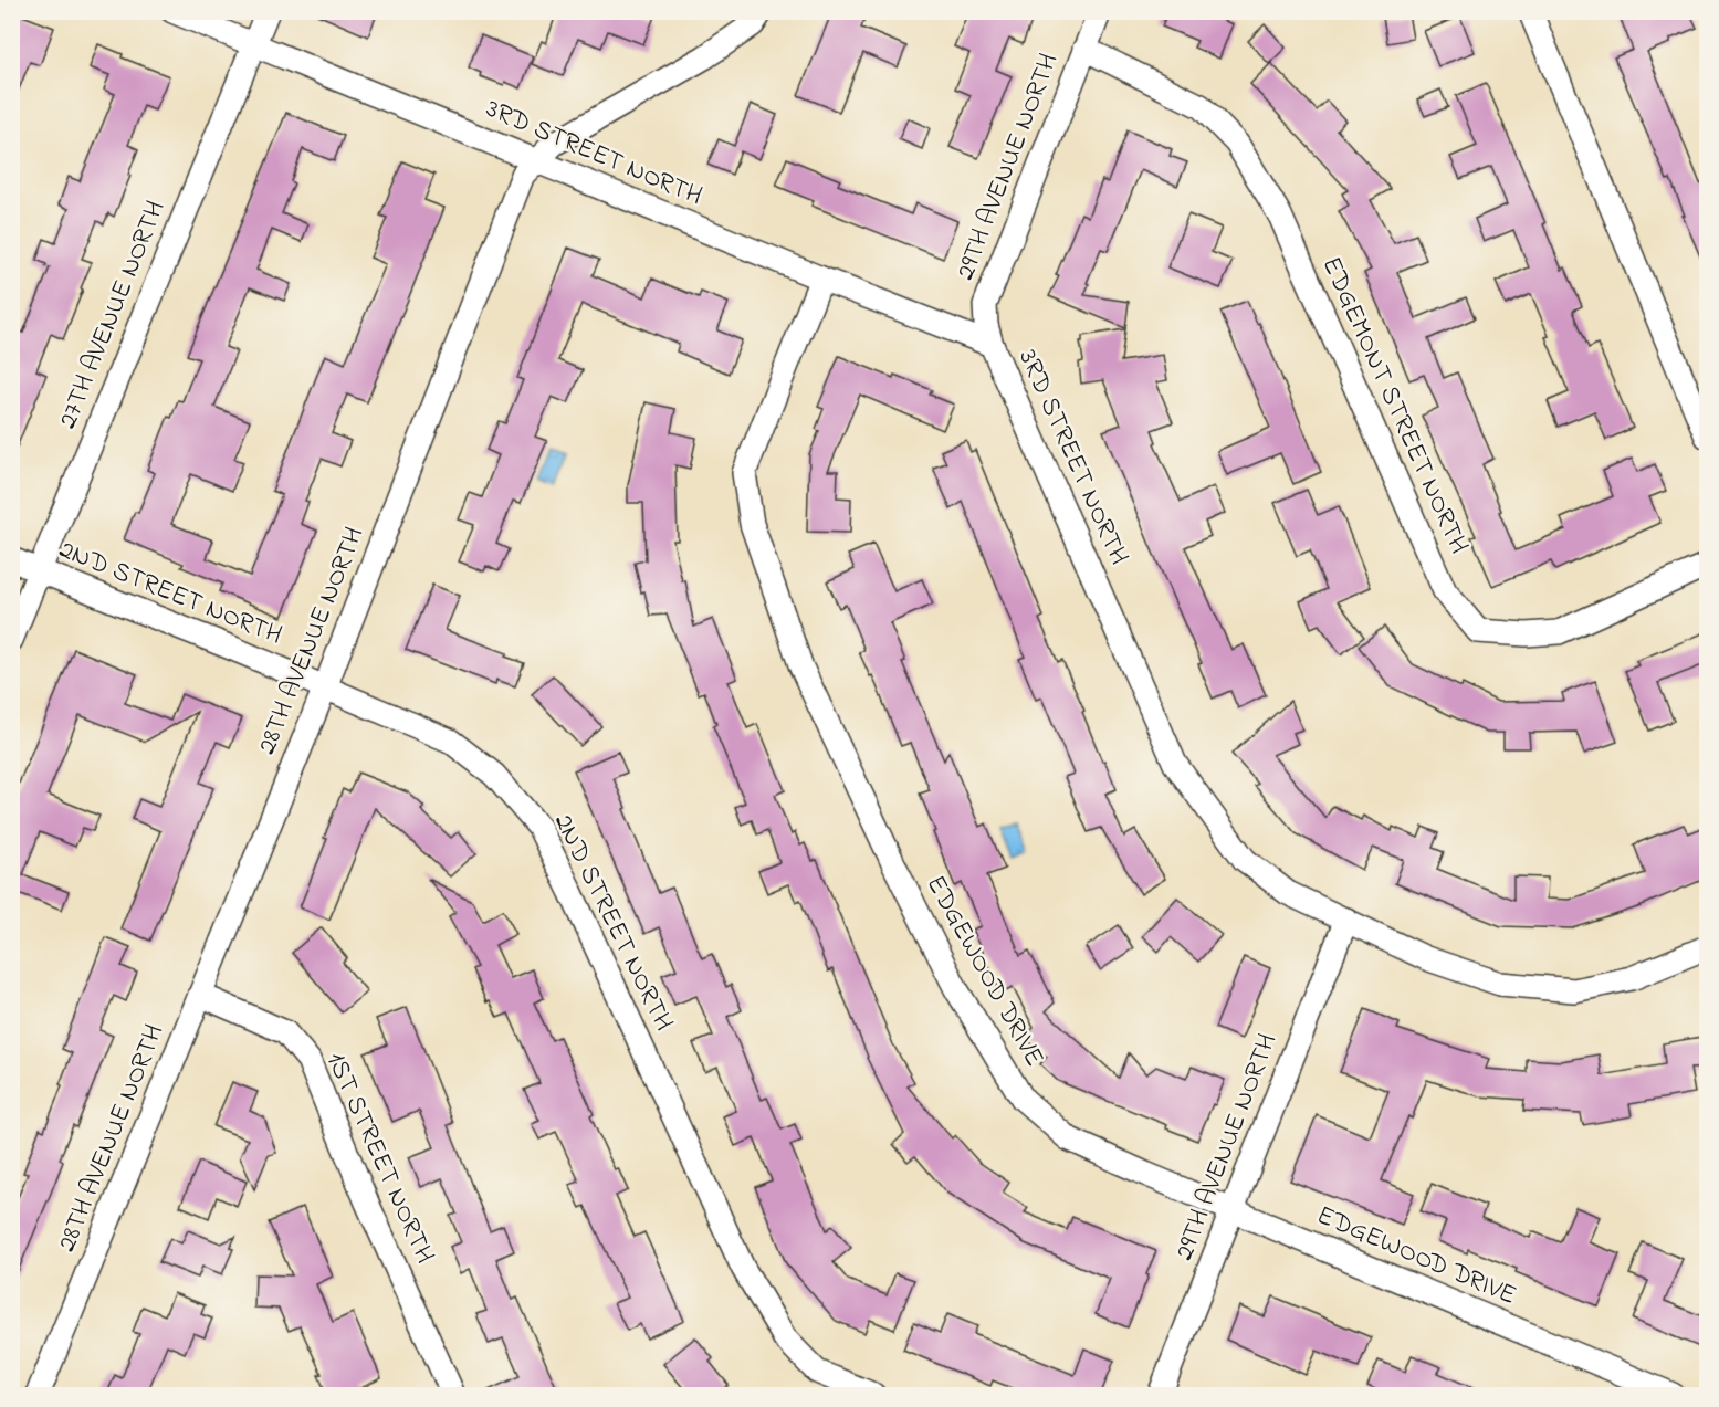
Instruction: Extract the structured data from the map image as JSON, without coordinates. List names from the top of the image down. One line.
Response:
{"streets":{"street":["3RD STREET NORTH","29TH AVENUE NORTH","27TH AVENUE NORTH","EDGEMONT STREET NORTH","2ND STREET NORTH","28TH AVENUE NORTH","EDGEWOOD DRIVE","1ST STREET NORTH"]},"crossings":[["3RD STREET NORTH","29TH AVENUE NORTH"],["3RD STREET NORTH","27TH AVENUE NORTH"],["3RD STREET NORTH","28TH AVENUE NORTH"],["3RD STREET NORTH","EDGEWOOD DRIVE"],["29TH AVENUE NORTH","EDGEMONT STREET NORTH"],["29TH AVENUE NORTH","EDGEWOOD DRIVE"],["27TH AVENUE NORTH","2ND STREET NORTH"],["2ND STREET NORTH","28TH AVENUE NORTH"],["28TH AVENUE NORTH","1ST STREET NORTH"]]}
